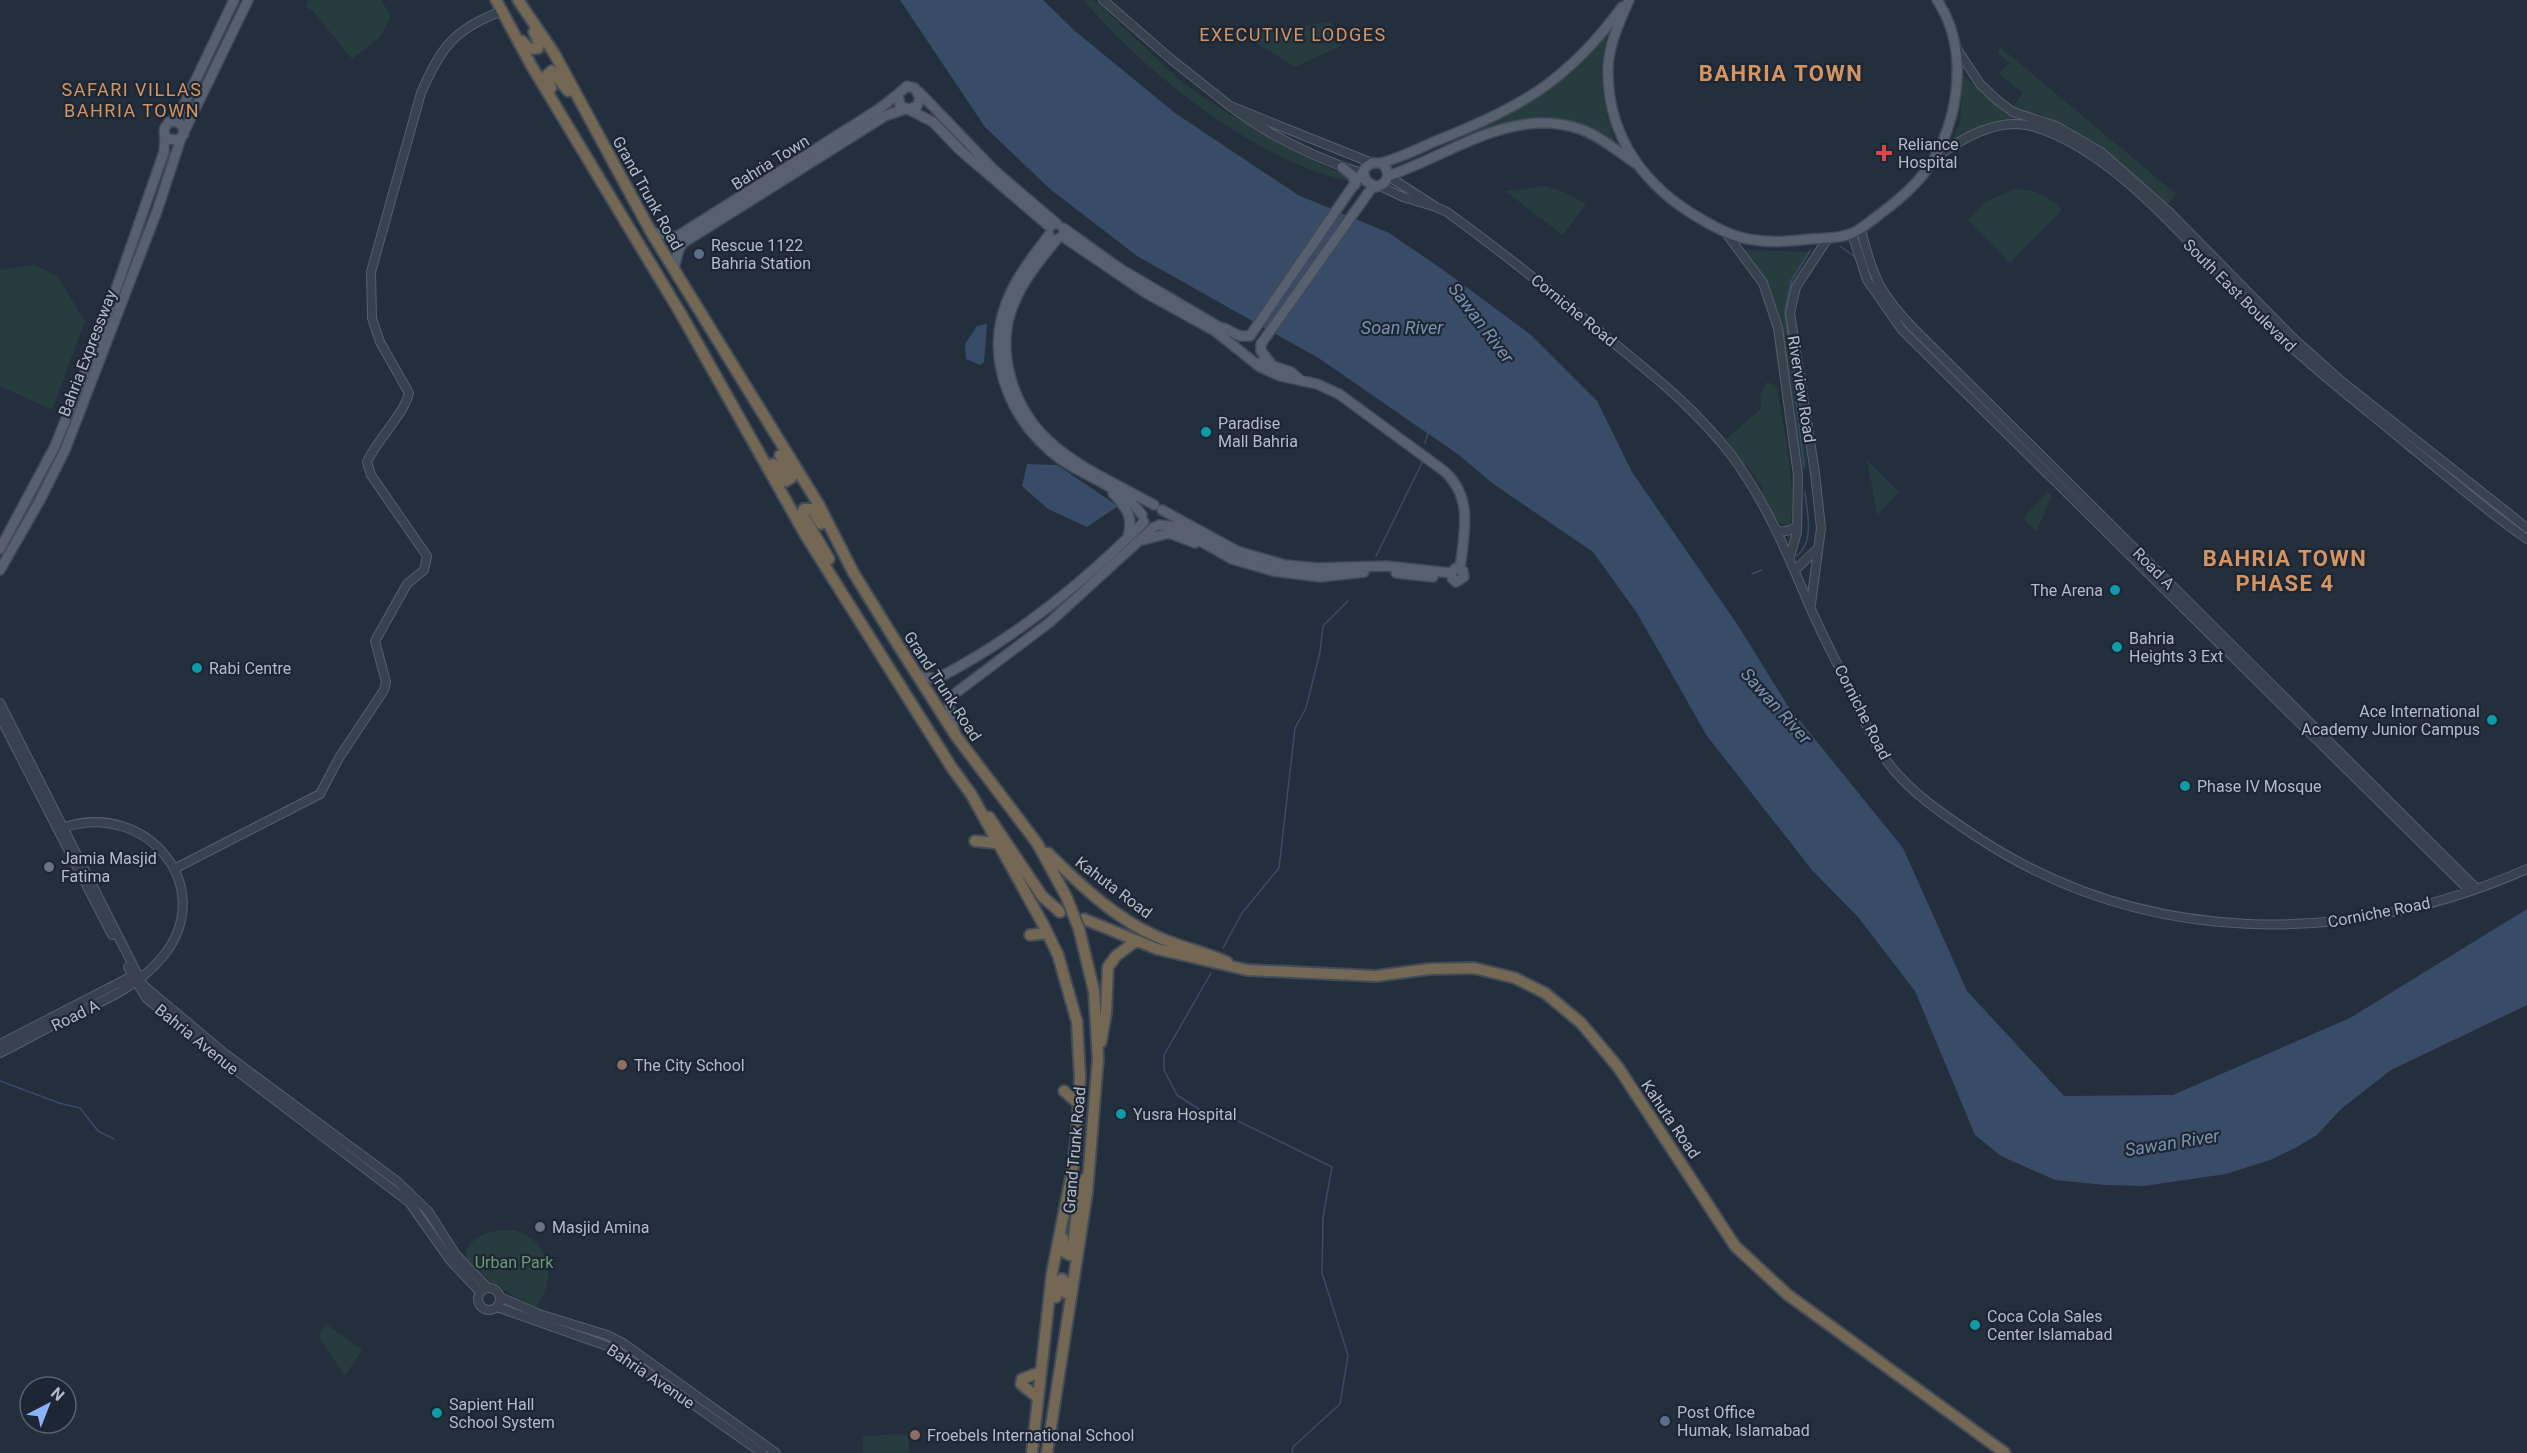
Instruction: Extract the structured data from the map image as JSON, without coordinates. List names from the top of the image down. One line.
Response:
{"streets":{"highway":["Grand Trunk Road","Kahuta Road"],"main road":["Bahria Town","Bahria Expressway"],"street":["South East Boulevard","Corniche Road","Riverview Road","Road A","Bahria Avenue"]},"crossings":[["Bahria Town","Grand Trunk Road"],["Grand Trunk Road","Kahuta Road"],["Corniche Road","Riverview Road"],["Corniche Road","Road A"],["Road A","Bahria Avenue"]],"districts":["EXECUTIVE LODGES","BAHRIA TOWN","SAFARI VILLAS BAHRIA TOWN","BAHRIA TOWN PHASE 4"],"water":["Sawan River","Soan River"],"parks":["Urban Park"],"places":{"health":["Reliance Hospital"],"other":["Rescue 1122 Bahria Station","Paradise Mall Bahria","The Arena","Bahria Heights 3 Ext","Rabi Centre","Ace International Academy Junior Campus","Phase IV Mosque","Jamia Masjid Fatima","The City School","Yusra Hospital","Masjid Amina","Coca Cola Sales Center Islamabad","Sapient Hall School System","Post Office Humak, Islamabad","Froebels International School"]},"north":"top right"}
